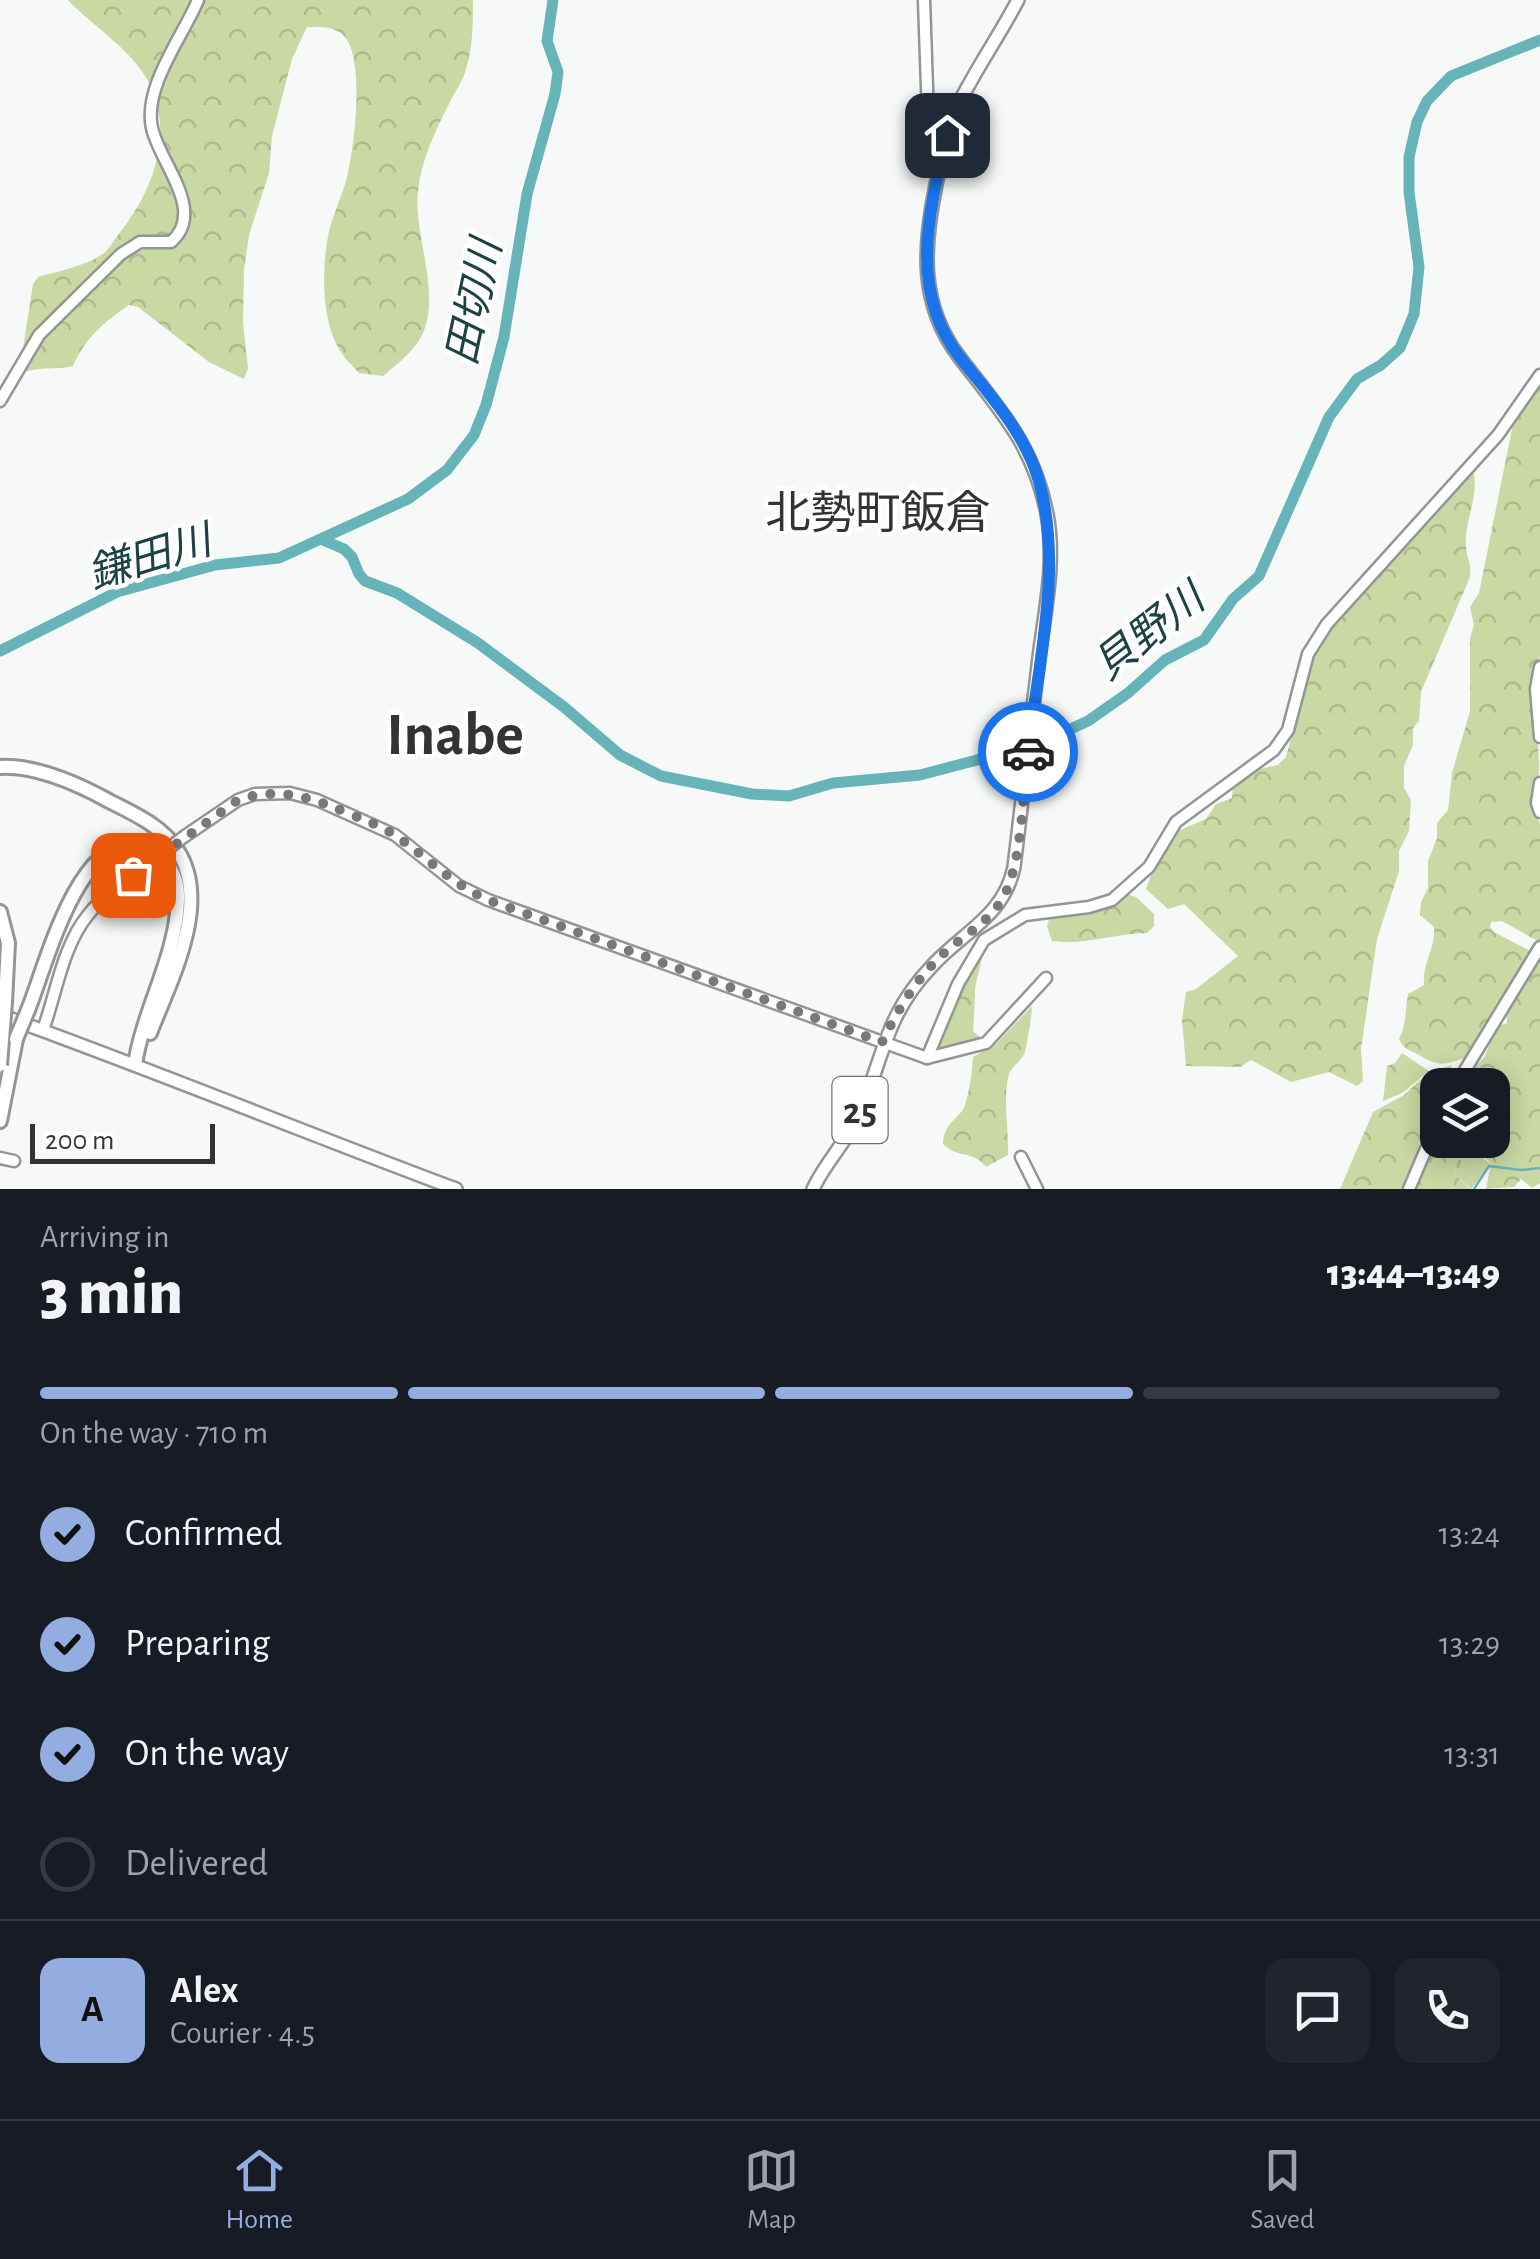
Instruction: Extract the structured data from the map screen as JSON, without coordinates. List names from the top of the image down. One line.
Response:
{"streets":{"main road":["25"]},"districts":["北勢町飯倉","Inabe"],"water":["田切川","鎌田川","貝野川"],"scale_bar":"200 m","page":{"scale":"200 m","heading":["3 min","Arriving in","13:44–13:49"],"panel":["Alex","Courier · 4.5"],"bar":"On the way · 710 m","list":[["Confirmed","13:24"],["Preparing","13:29"],["On the way","13:31"],"Delivered"],"round":"A","tabs":["Home","Map","Saved"]}}
